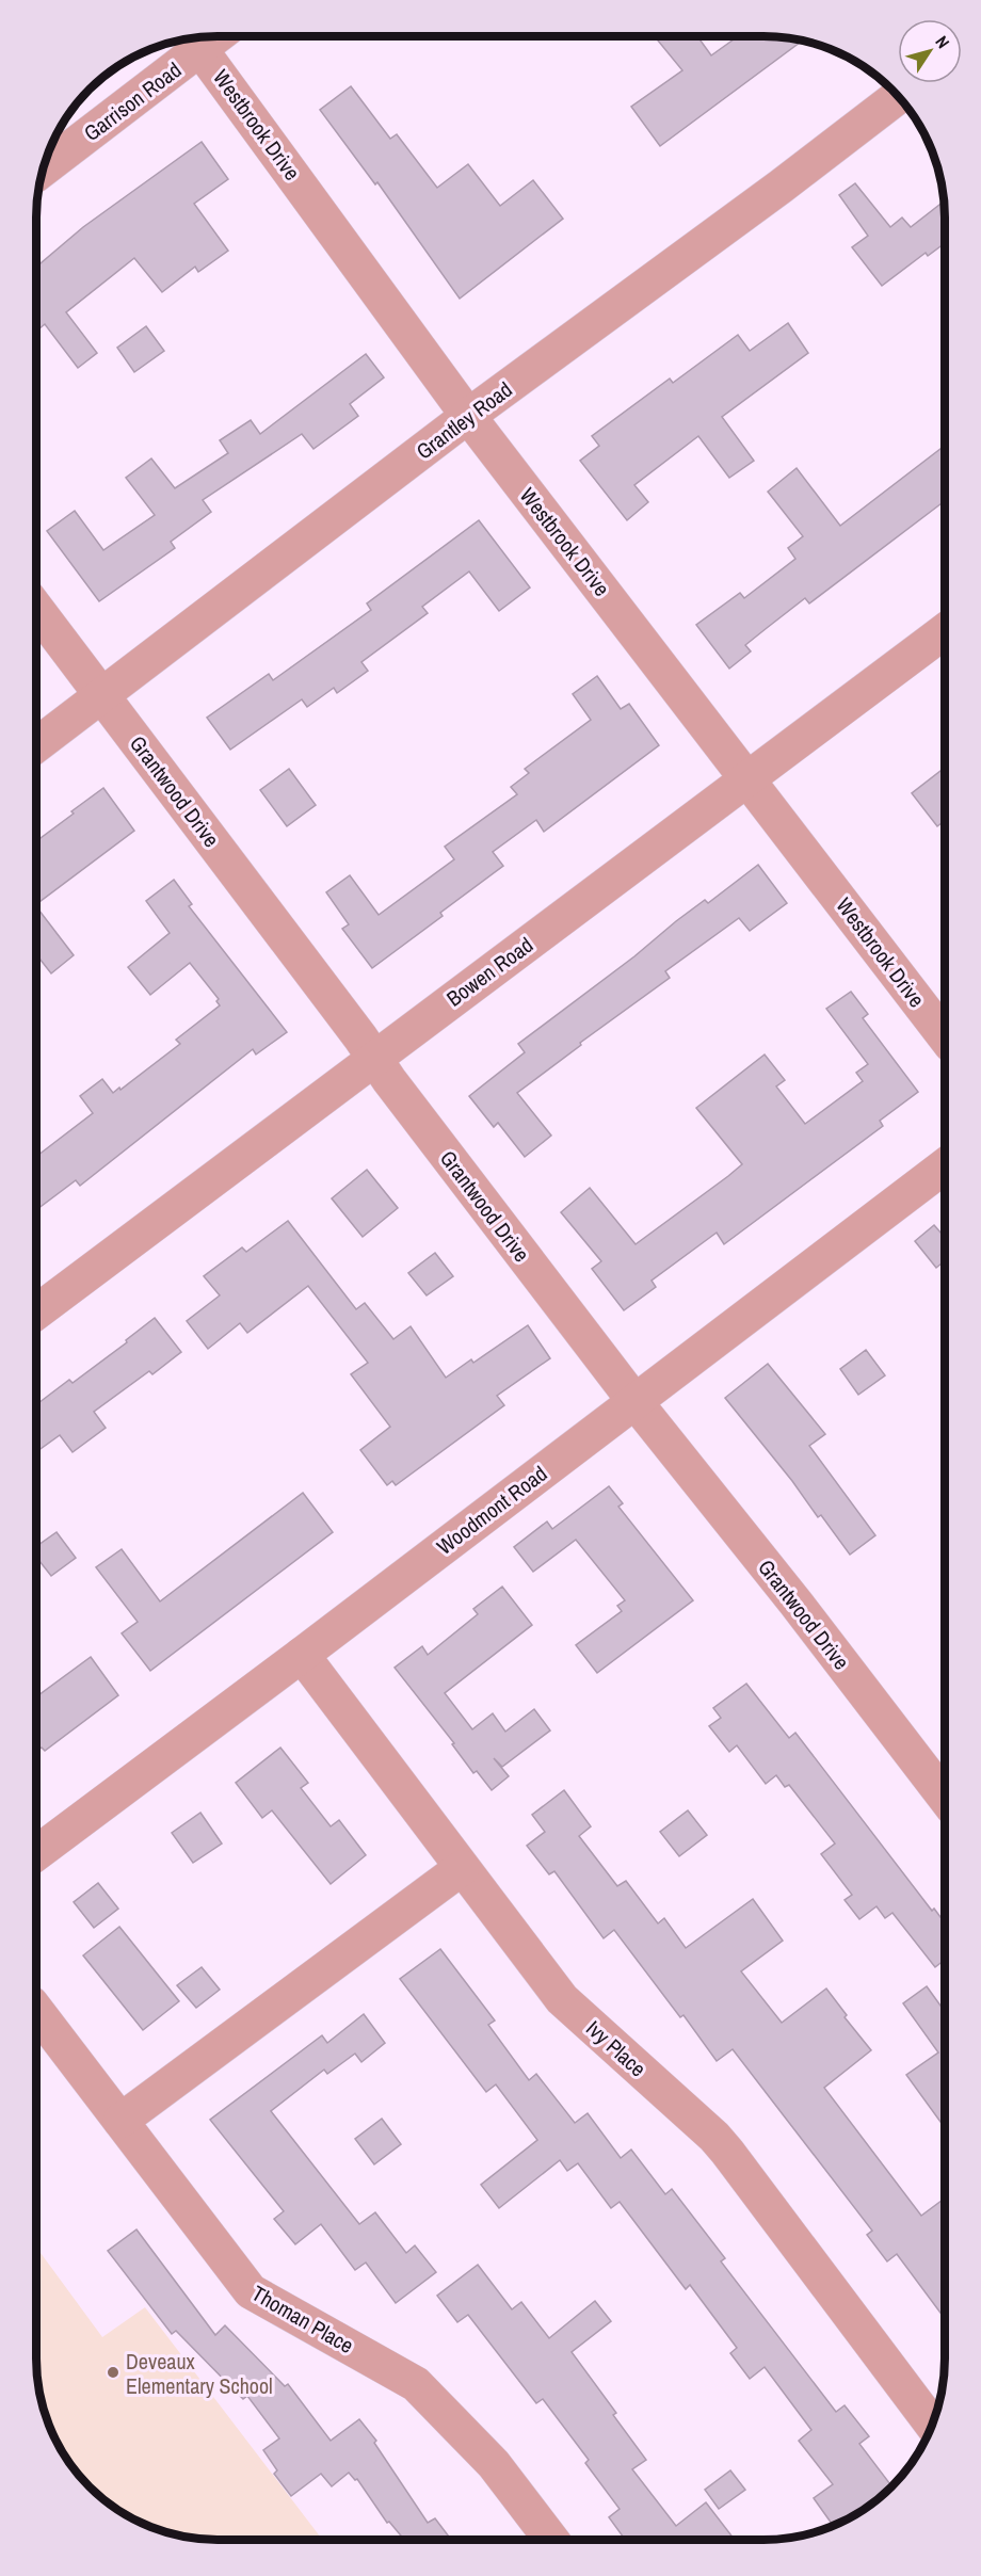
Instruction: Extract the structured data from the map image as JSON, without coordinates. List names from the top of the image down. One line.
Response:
{"streets":{"street":["Garrison Road","Westbrook Drive","Grantley Road","Grantwood Drive","Bowen Road","Woodmont Road","Ivy Place","Thoman Place"]},"crossings":[["Garrison Road","Westbrook Drive"],["Westbrook Drive","Grantley Road"],["Westbrook Drive","Bowen Road"],["Grantley Road","Grantwood Drive"],["Grantwood Drive","Bowen Road"],["Grantwood Drive","Woodmont Road"],["Woodmont Road","Ivy Place"]],"places":["Deveaux Elementary School"],"north":"top right"}
